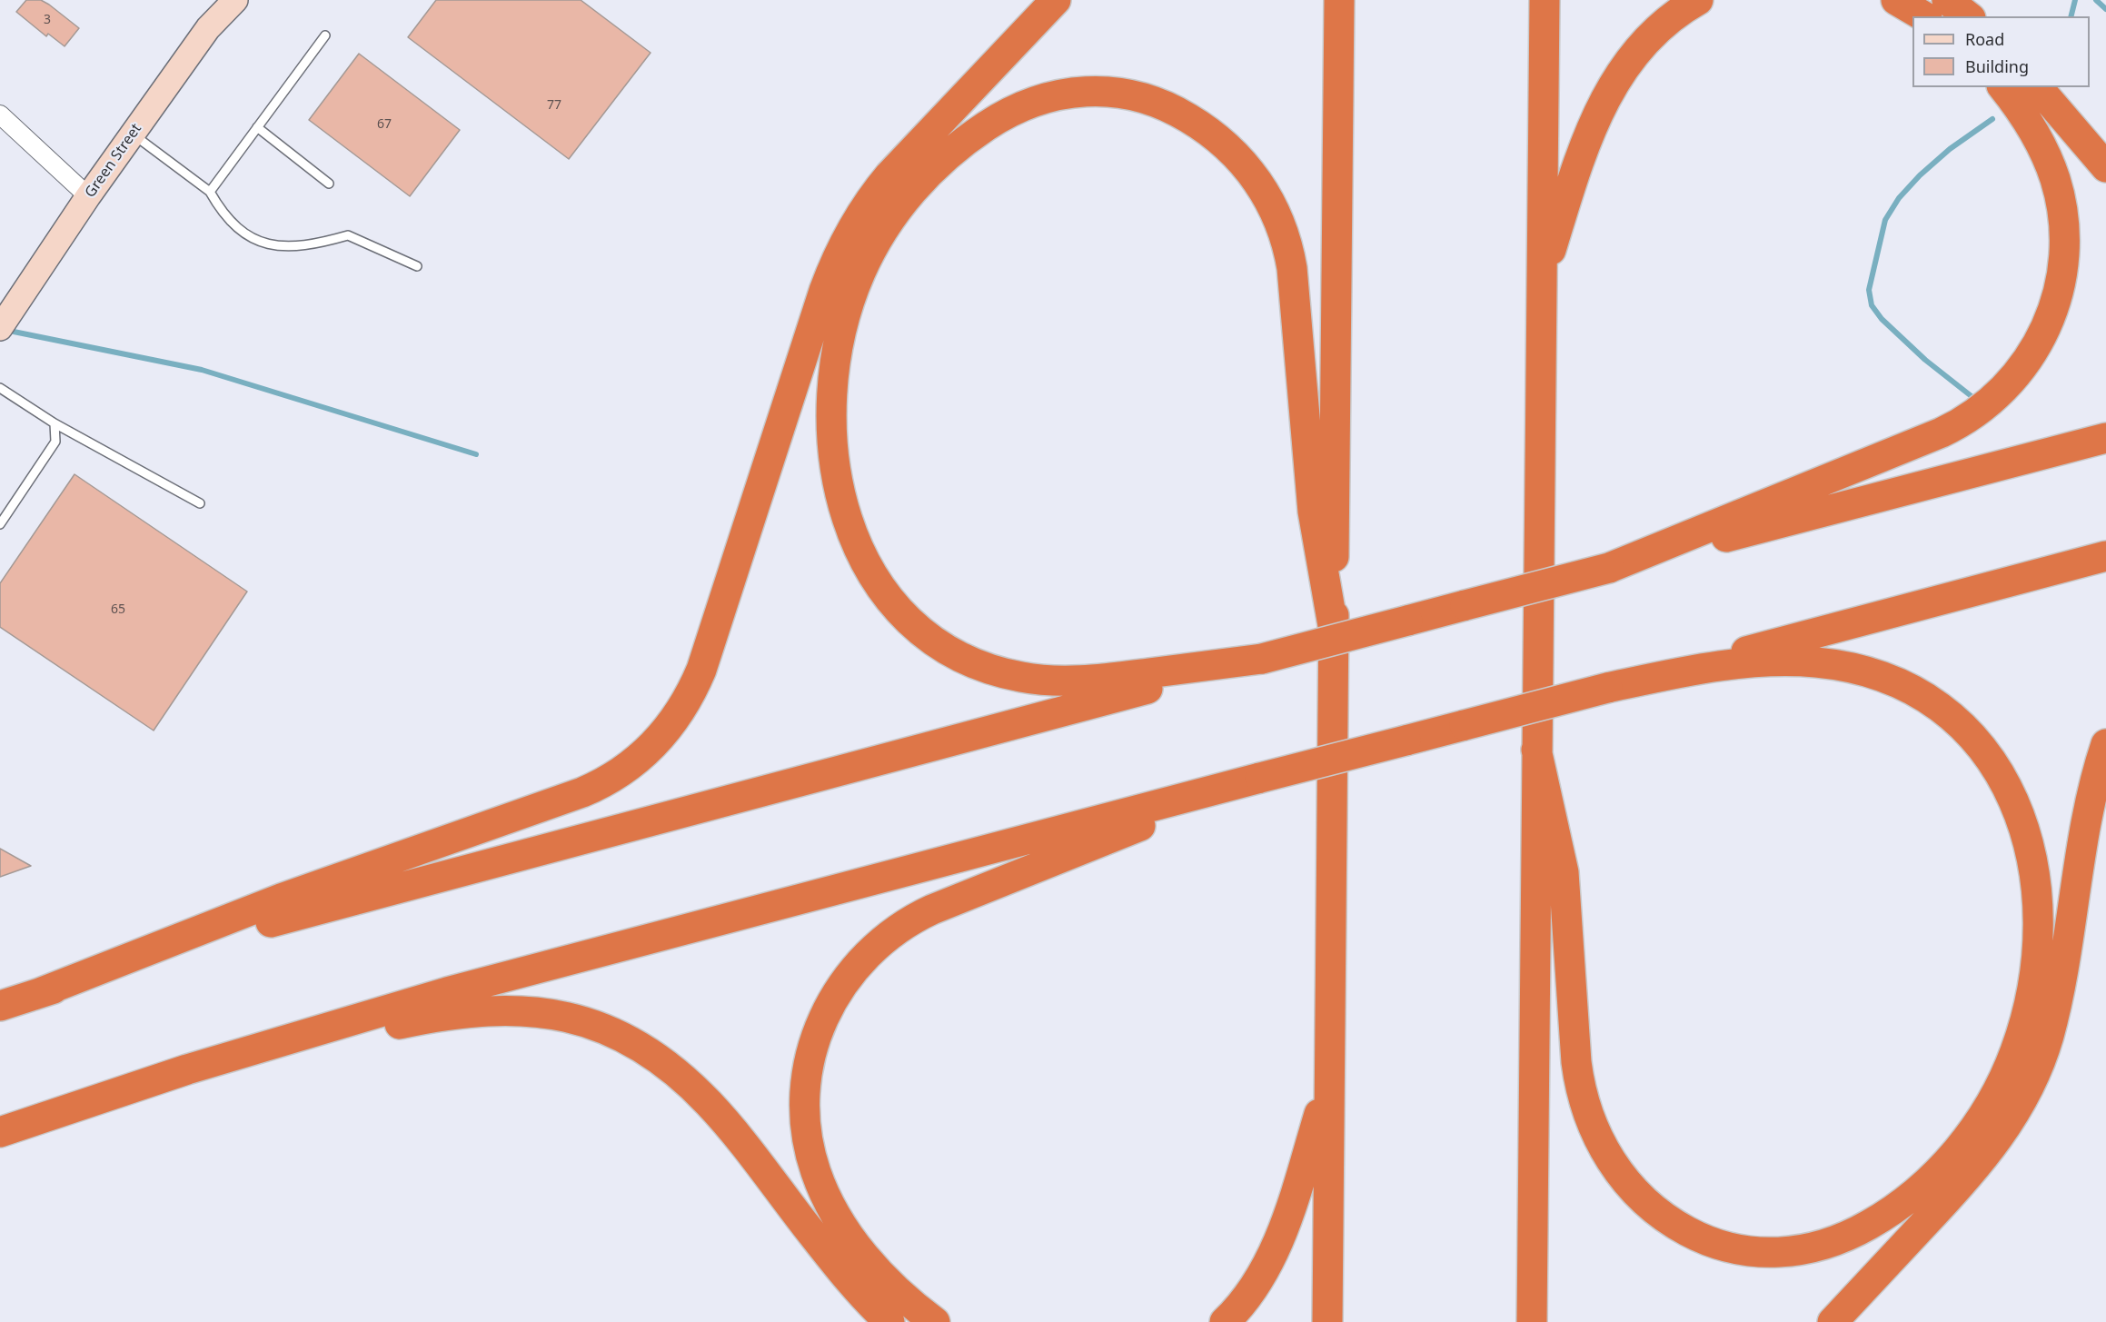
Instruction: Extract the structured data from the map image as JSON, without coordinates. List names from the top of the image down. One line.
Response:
{"streets":{"main road":["Green Street"]},"house_numbers":["3","77","67","65"],"legend":["Road","Building"]}
